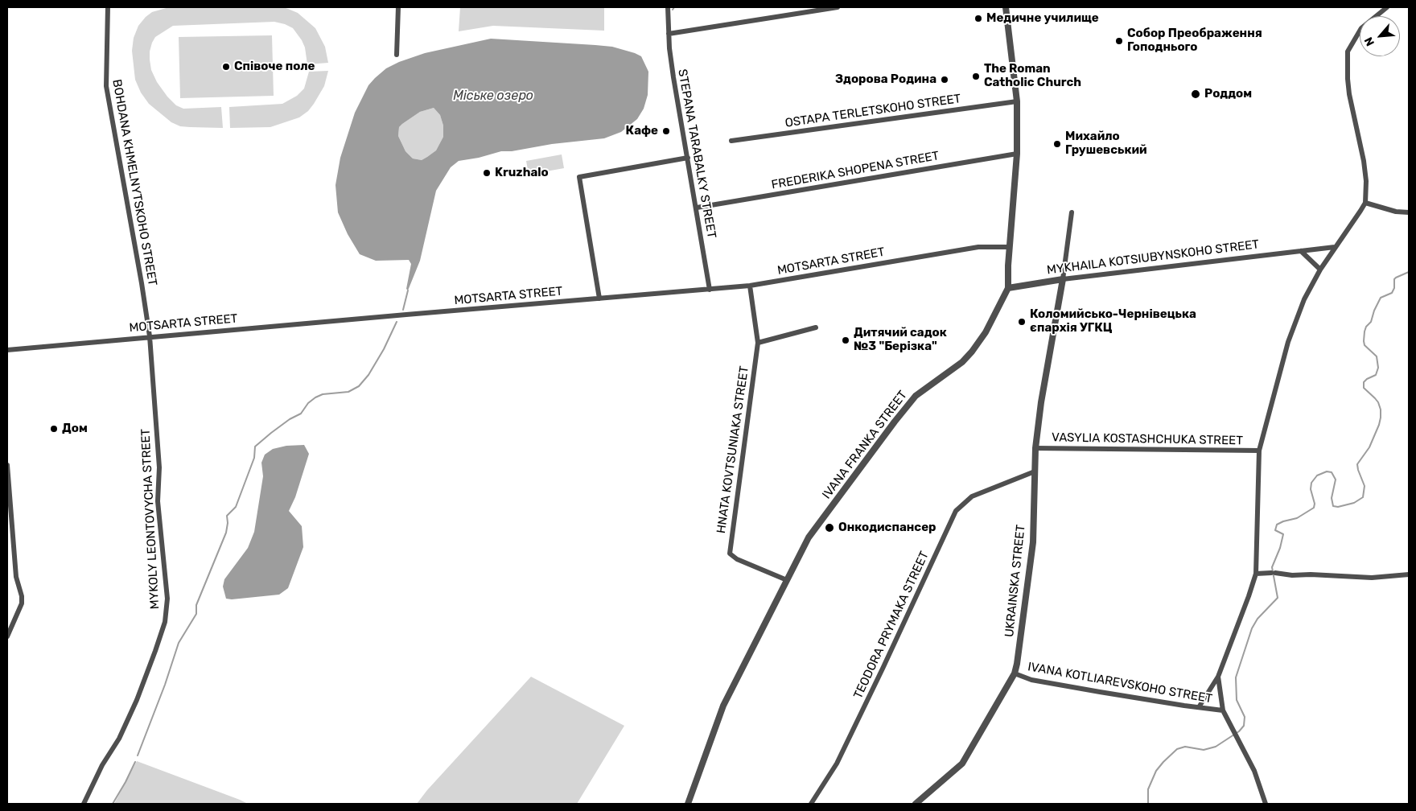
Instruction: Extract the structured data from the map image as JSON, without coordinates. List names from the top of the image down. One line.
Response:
{"streets":{"street":["OSTAPA TERLETSKOHO STREET","STEPANA TARABALKY STREET","FREDERIKA SHOPENA STREET","BOHDANA KHMELNYTSKOHO STREET","MYKHAILA KOTSIUBYNSKOHO STREET","MOTSARTA STREET","VASYLIA KOSTASHCHUKA STREET","IVANA FRANKA STREET","HNATA KOVTSUNIAKA STREET","MYKOLY LEONTOVYCHA STREET","UKRAINSKA STREET","TEODORA PRYMAKA STREET","IVANA KOTLIAREVSKOHO STREET"]},"crossings":[["OSTAPA TERLETSKOHO STREET","IVANA FRANKA STREET"],["STEPANA TARABALKY STREET","FREDERIKA SHOPENA STREET"],["STEPANA TARABALKY STREET","MOTSARTA STREET"],["FREDERIKA SHOPENA STREET","IVANA FRANKA STREET"],["BOHDANA KHMELNYTSKOHO STREET","MOTSARTA STREET"],["BOHDANA KHMELNYTSKOHO STREET","MYKOLY LEONTOVYCHA STREET"],["MYKHAILA KOTSIUBYNSKOHO STREET","IVANA FRANKA STREET"],["MYKHAILA KOTSIUBYNSKOHO STREET","UKRAINSKA STREET"],["MOTSARTA STREET","IVANA FRANKA STREET"],["MOTSARTA STREET","HNATA KOVTSUNIAKA STREET"],["MOTSARTA STREET","MYKOLY LEONTOVYCHA STREET"],["VASYLIA KOSTASHCHUKA STREET","UKRAINSKA STREET"],["IVANA FRANKA STREET","HNATA KOVTSUNIAKA STREET"],["UKRAINSKA STREET","TEODORA PRYMAKA STREET"],["UKRAINSKA STREET","IVANA KOTLIAREVSKOHO STREET"]],"water":["Міське озеро"],"places":["Медичне училище","Собор Преображення Гоподнього","Співоче поле","The Roman Catholic Church","Здорова Родина","Роддом","Кафе","Михайло Грушевський","Kruzhalo","Коломийсько-Чернівецька єпархія УГКЦ","Дитячий садок №3 \"Берізка\"","Дом","Онкодиспансер"],"north":"bottom left"}
